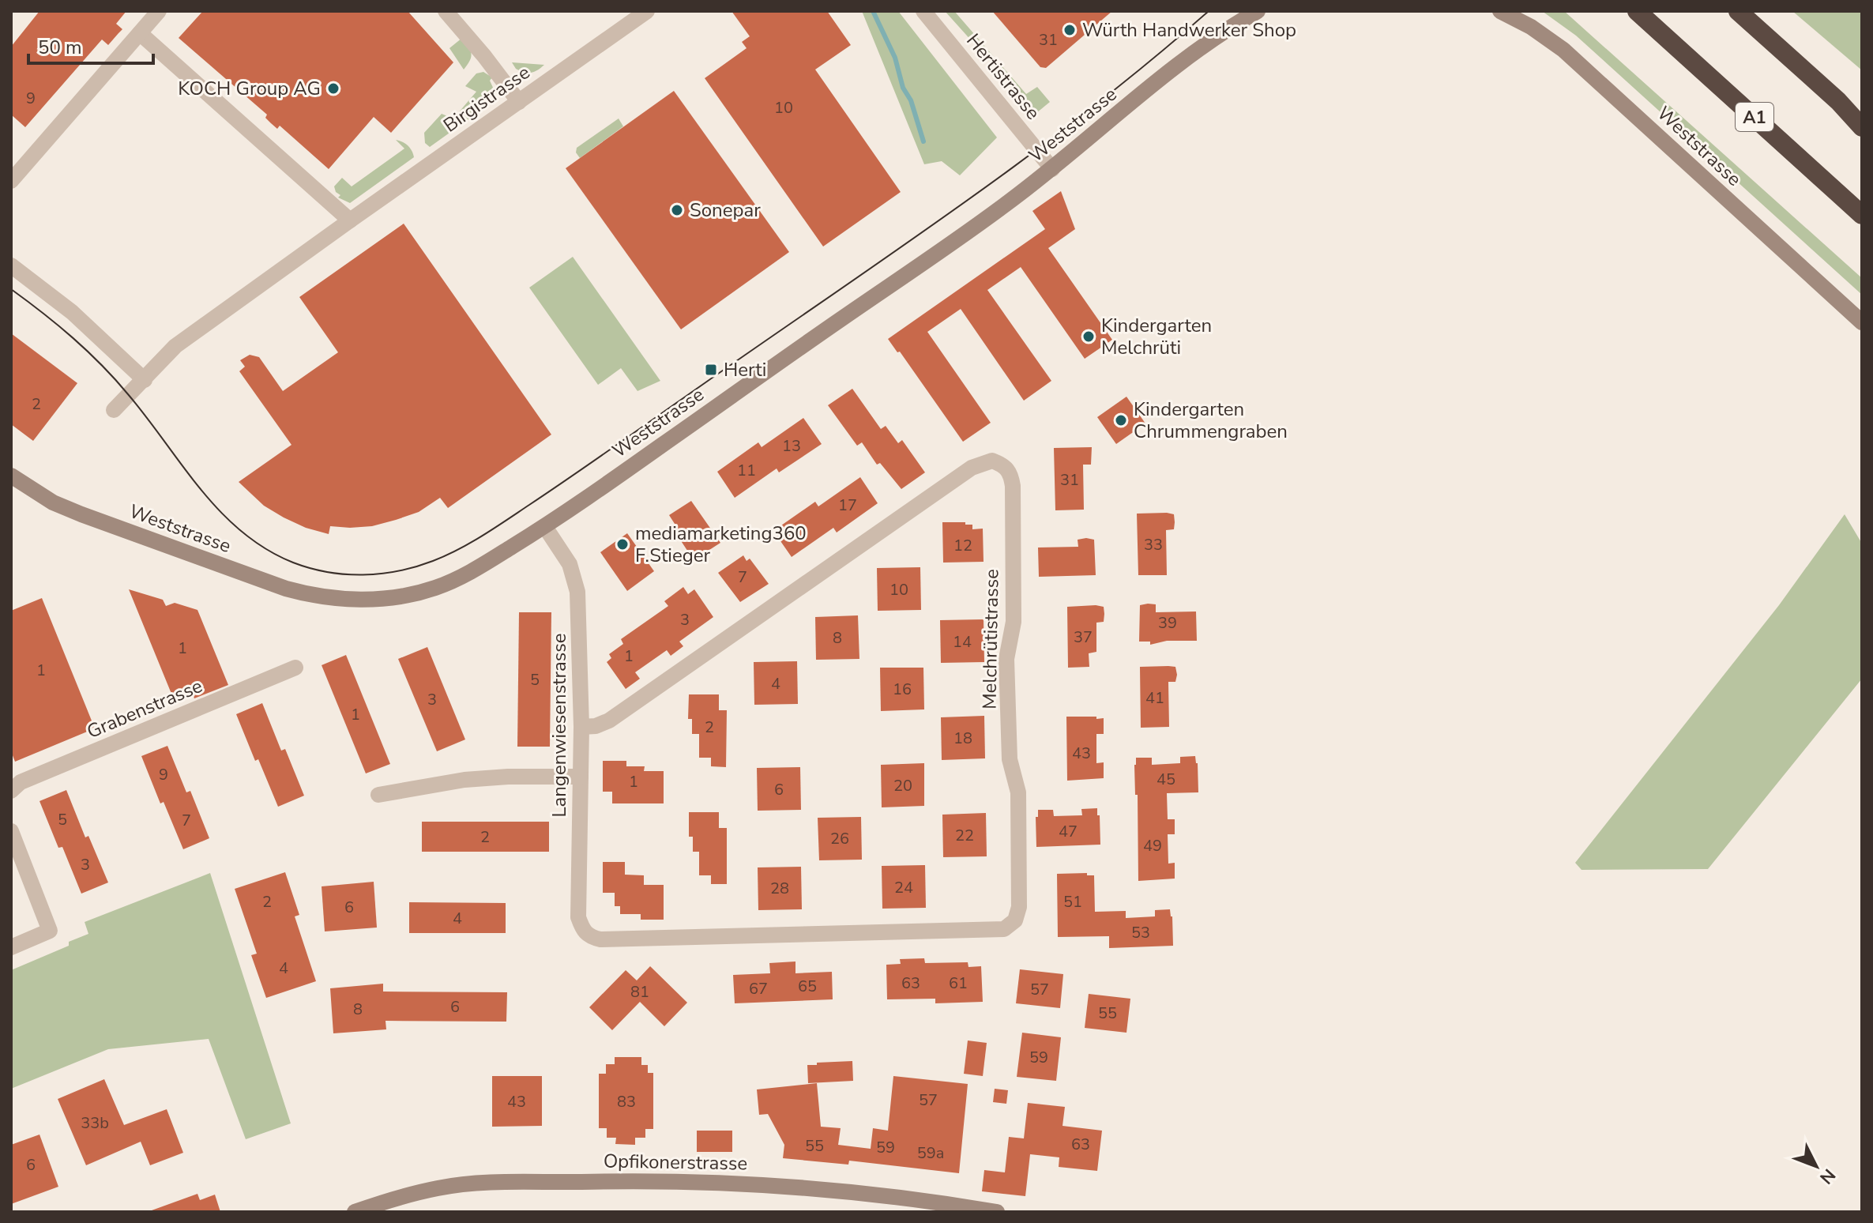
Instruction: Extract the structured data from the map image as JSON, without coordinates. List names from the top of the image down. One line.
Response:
{"streets":{"highway":["A1"],"main road":["Weststrasse","Opfikonerstrasse"],"street":["Hertistrasse","Birgistrasse","Melchrütistrasse","Grabenstrasse","Langenwiesenstrasse"]},"crossings":[["Hertistrasse","Weststrasse"],["Weststrasse","Langenwiesenstrasse"],["Melchrütistrasse","Langenwiesenstrasse"]],"places":{"other":["Würth Handwerker Shop","KOCH Group AG","Sonepar","Kindergarten Melchrüti","Kindergarten Chrummengraben","mediamarketing360 F.Stieger"],"transit":["Herti"]},"house_numbers":["31","9","10","2","13","11","31","17","33","12","7","10","3","39","37","8","14","1","1","1","5","4","16","41","3","1","2","18","43","9","45","1","20","6","5","7","47","22","2","26","49","3","24","28","2","51","6","4","53","4","63","61","65","67","57","81","6","8","55","59","57","43","83","33b","63","55","59","59a","6"],"scale_bar":"50 m","north":"bottom right"}
